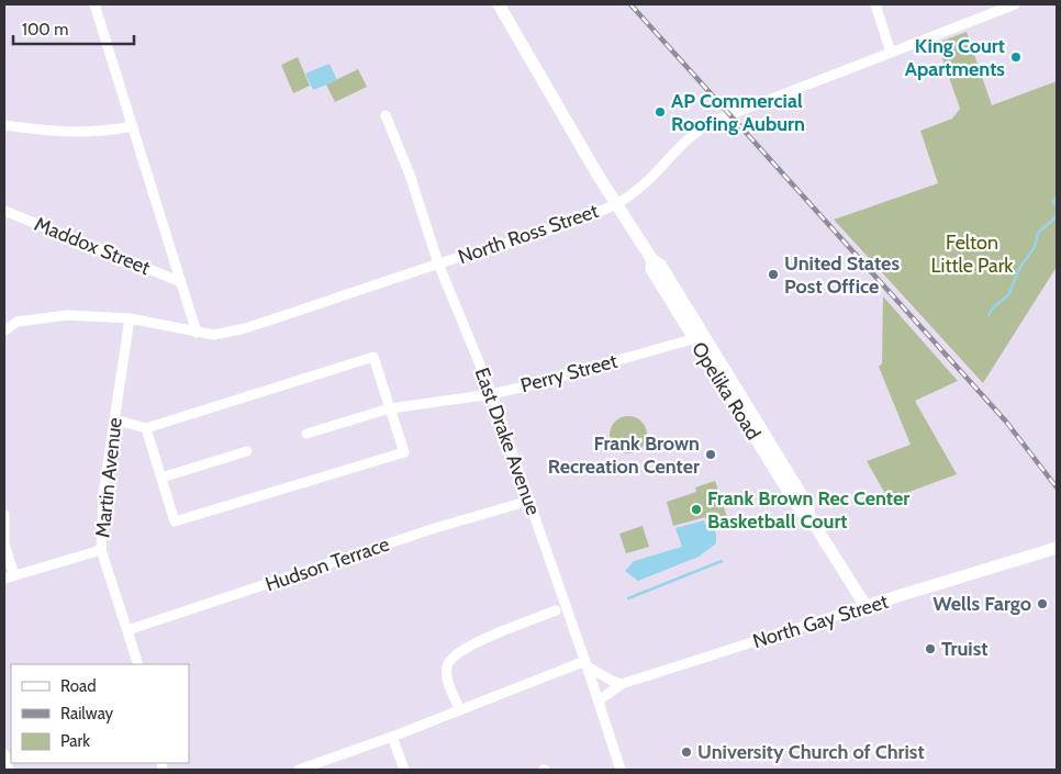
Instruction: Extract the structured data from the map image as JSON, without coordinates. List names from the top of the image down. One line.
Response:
{"streets":{"main road":["Opelika Road","North Gay Street"],"street":["North Ross Street","Maddox Street","Perry Street","East Drake Avenue","Martin Avenue","Hudson Terrace"]},"crossings":[["North Ross Street","Opelika Road"],["North Ross Street","East Drake Avenue"],["North Ross Street","Martin Avenue"],["Perry Street","Opelika Road"],["Perry Street","East Drake Avenue"],["Opelika Road","North Gay Street"],["East Drake Avenue","Hudson Terrace"],["East Drake Avenue","North Gay Street"],["Martin Avenue","Hudson Terrace"]],"parks":["Felton Little Park"],"places":["King Court Apartments","AP Commercial Roofing Auburn","United States Post Office","Frank Brown Recreation Center","Frank Brown Rec Center Basketball Court","Wells Fargo","Truist","University Church of Christ"],"legend":["Road","Railway","Park"],"scale_bar":"100 m"}
